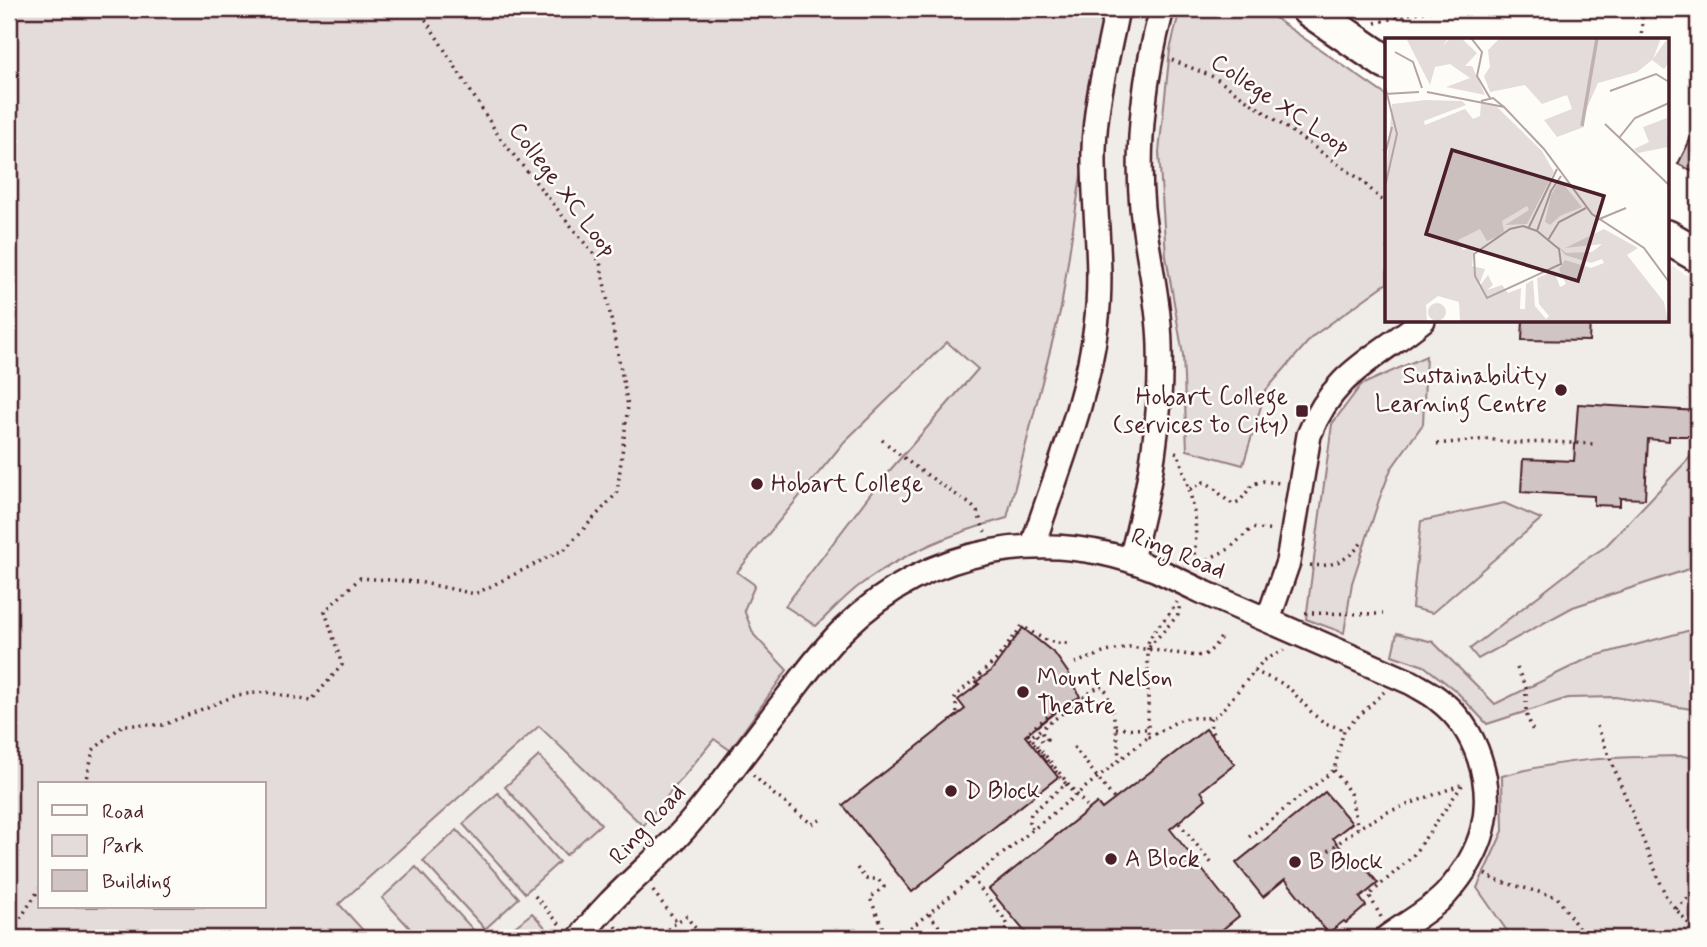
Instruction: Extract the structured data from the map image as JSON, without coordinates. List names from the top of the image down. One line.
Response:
{"streets":{"street":["Ring Road"],"path":["College XC Loop"]},"places":{"other":["Sustainability Learning Centre","Hobart College","Mount Nelson Theatre","D Block","A Block","B Block"],"transit":["Hobart College (services to City)"]},"legend":["Road","Park","Building"]}
